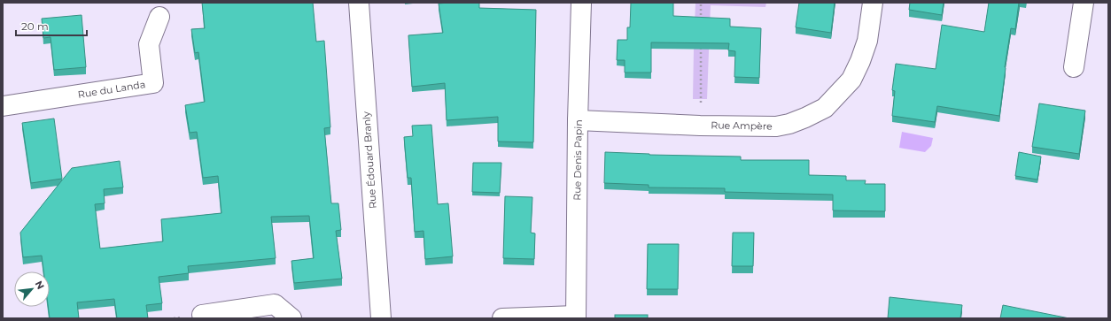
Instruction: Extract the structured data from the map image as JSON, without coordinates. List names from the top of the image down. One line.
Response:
{"streets":{"street":["Rue du Landa","Rue Ampère","Rue Édouard Branly","Rue Denis Papin"]},"crossings":[["Rue Ampère","Rue Denis Papin"]],"scale_bar":"20 m","north":"top right"}
